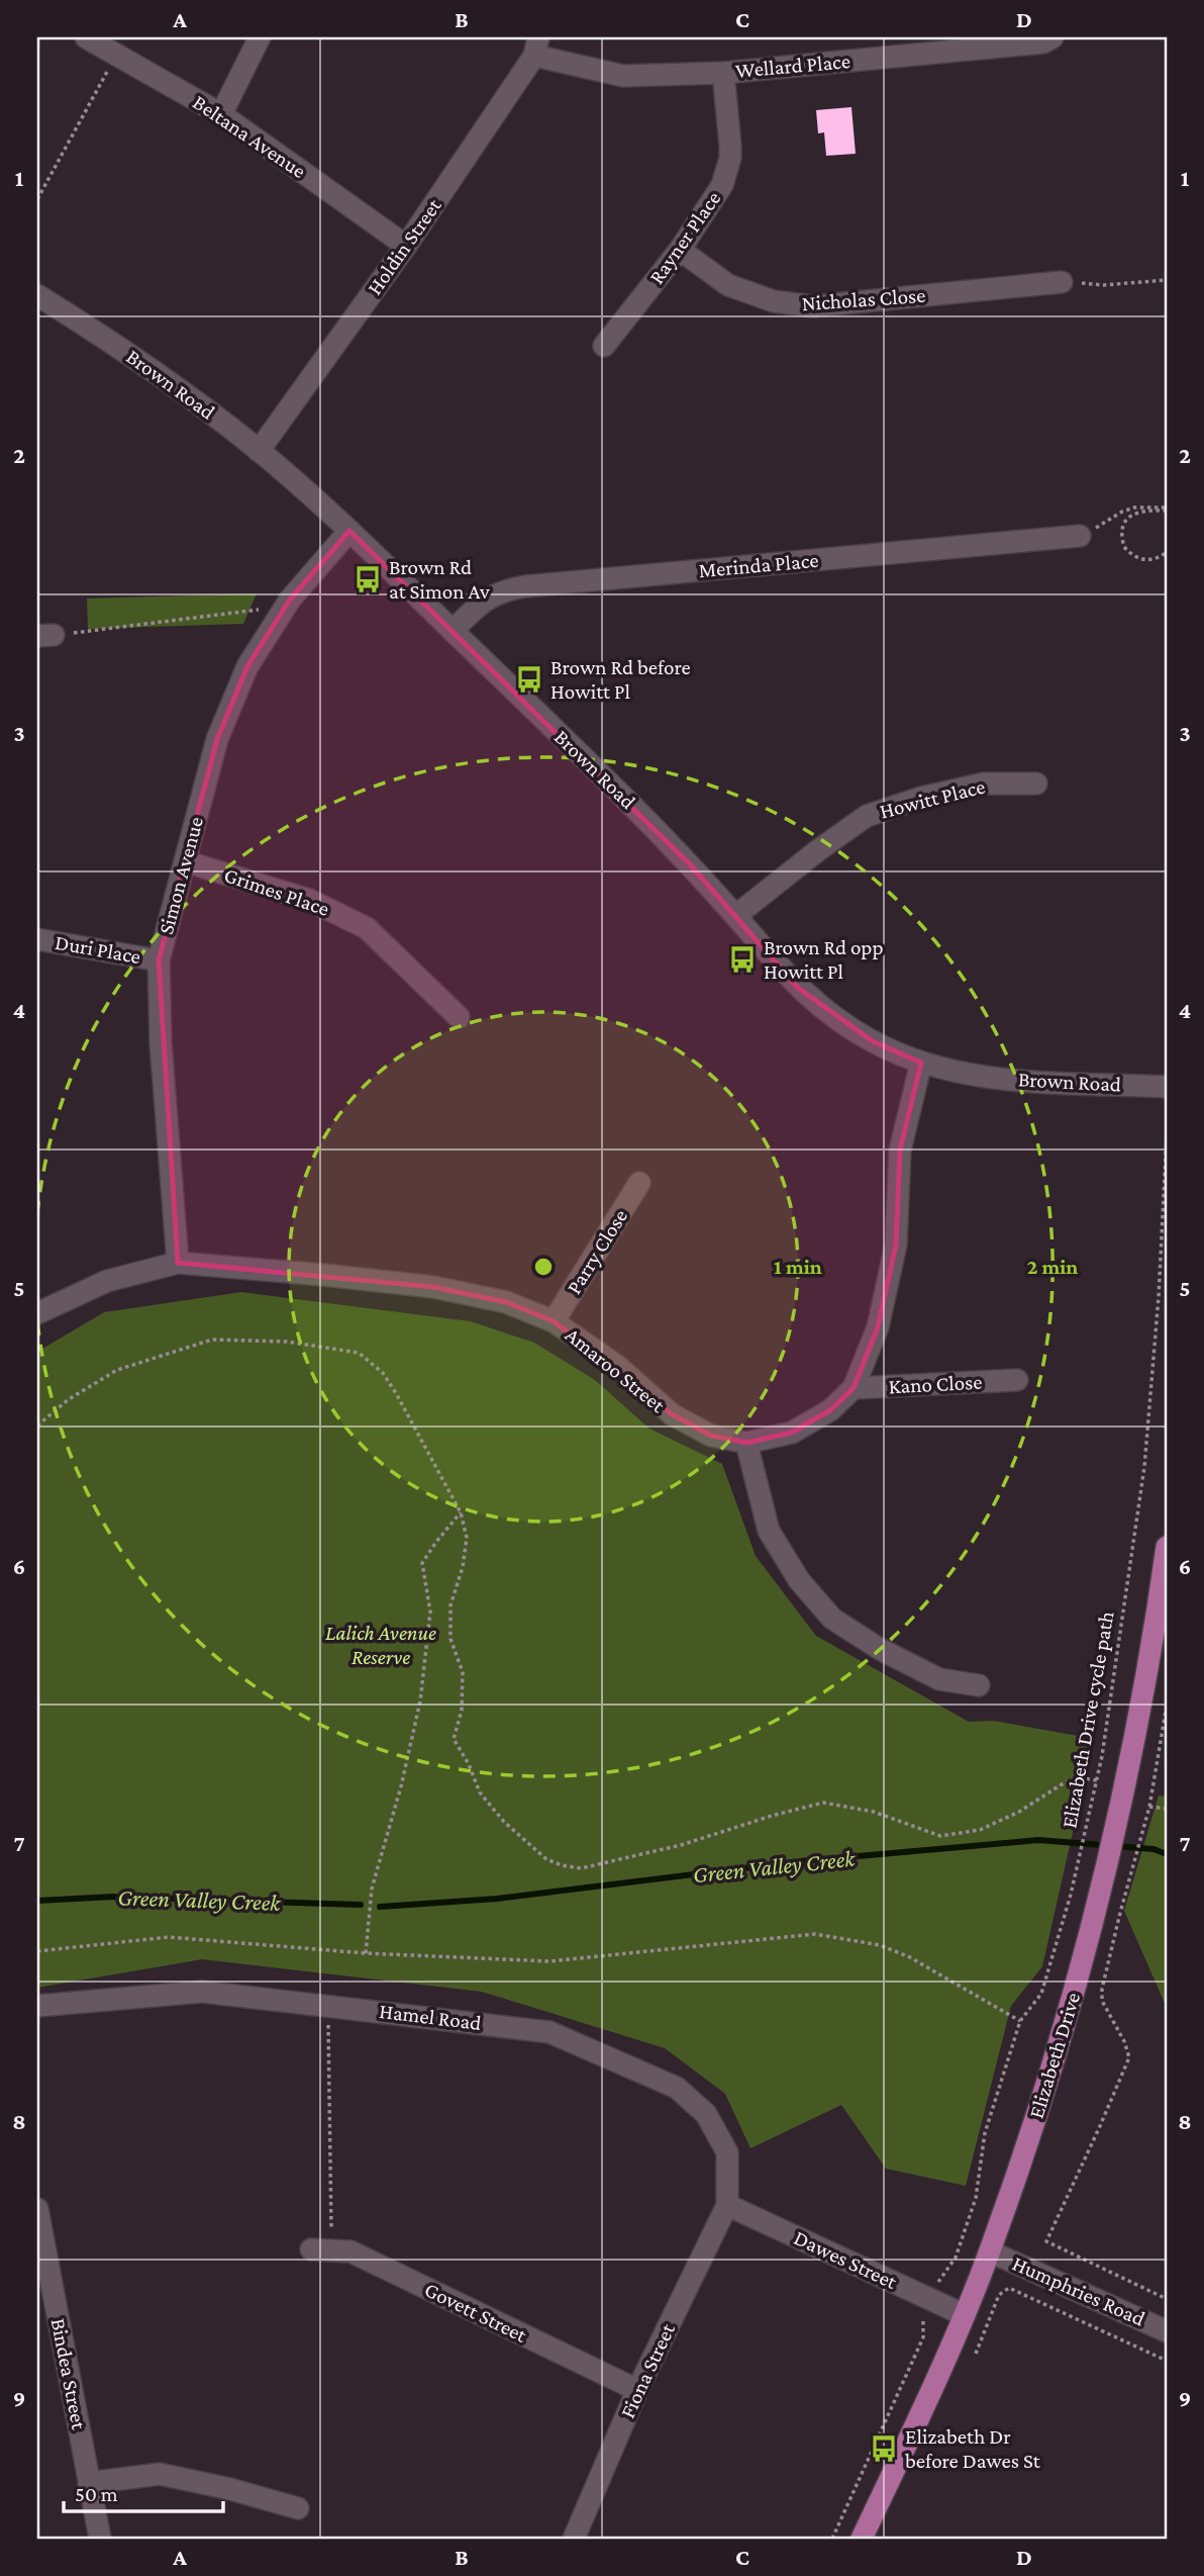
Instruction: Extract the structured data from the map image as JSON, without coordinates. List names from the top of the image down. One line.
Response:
{"streets":{"main road":["Elizabeth Drive"],"street":["Wellard Place","Beltana Avenue","Rayner Place","Holdin Street","Nicholas Close","Brown Road","Merinda Place","Howitt Place","Simon Avenue","Grimes Place","Duri Place","Parry Close","Amaroo Street","Kano Close","Hamel Road","Dawes Street","Humphries Road","Govett Street","Fiona Street","Bindea Street"],"path":["Elizabeth Drive cycle path"]},"crossings":[["Wellard Place","Rayner Place"],["Wellard Place","Holdin Street"],["Beltana Avenue","Holdin Street"],["Rayner Place","Nicholas Close"],["Holdin Street","Brown Road"],["Brown Road","Merinda Place"],["Brown Road","Howitt Place"],["Brown Road","Simon Avenue"],["Brown Road","Amaroo Street"],["Simon Avenue","Grimes Place"],["Simon Avenue","Duri Place"],["Simon Avenue","Amaroo Street"],["Parry Close","Amaroo Street"],["Amaroo Street","Kano Close"],["Hamel Road","Dawes Street"],["Hamel Road","Fiona Street"],["Elizabeth Drive","Dawes Street"],["Elizabeth Drive","Humphries Road"],["Dawes Street","Fiona Street"],["Govett Street","Fiona Street"]],"water":["Green Valley Creek"],"parks":["Lalich Avenue Reserve"],"places":{"bus stop":["Brown Rd at Simon Av","Brown Rd before Howitt Pl","Brown Rd opp Howitt Pl","Elizabeth Dr before Dawes St"]},"scale_bar":"50 m","grid":{"columns":["A","B","C","D"],"rows":["1","2","3","4","5","6","7","8","9"]},"rings":["1 min","2 min"]}
